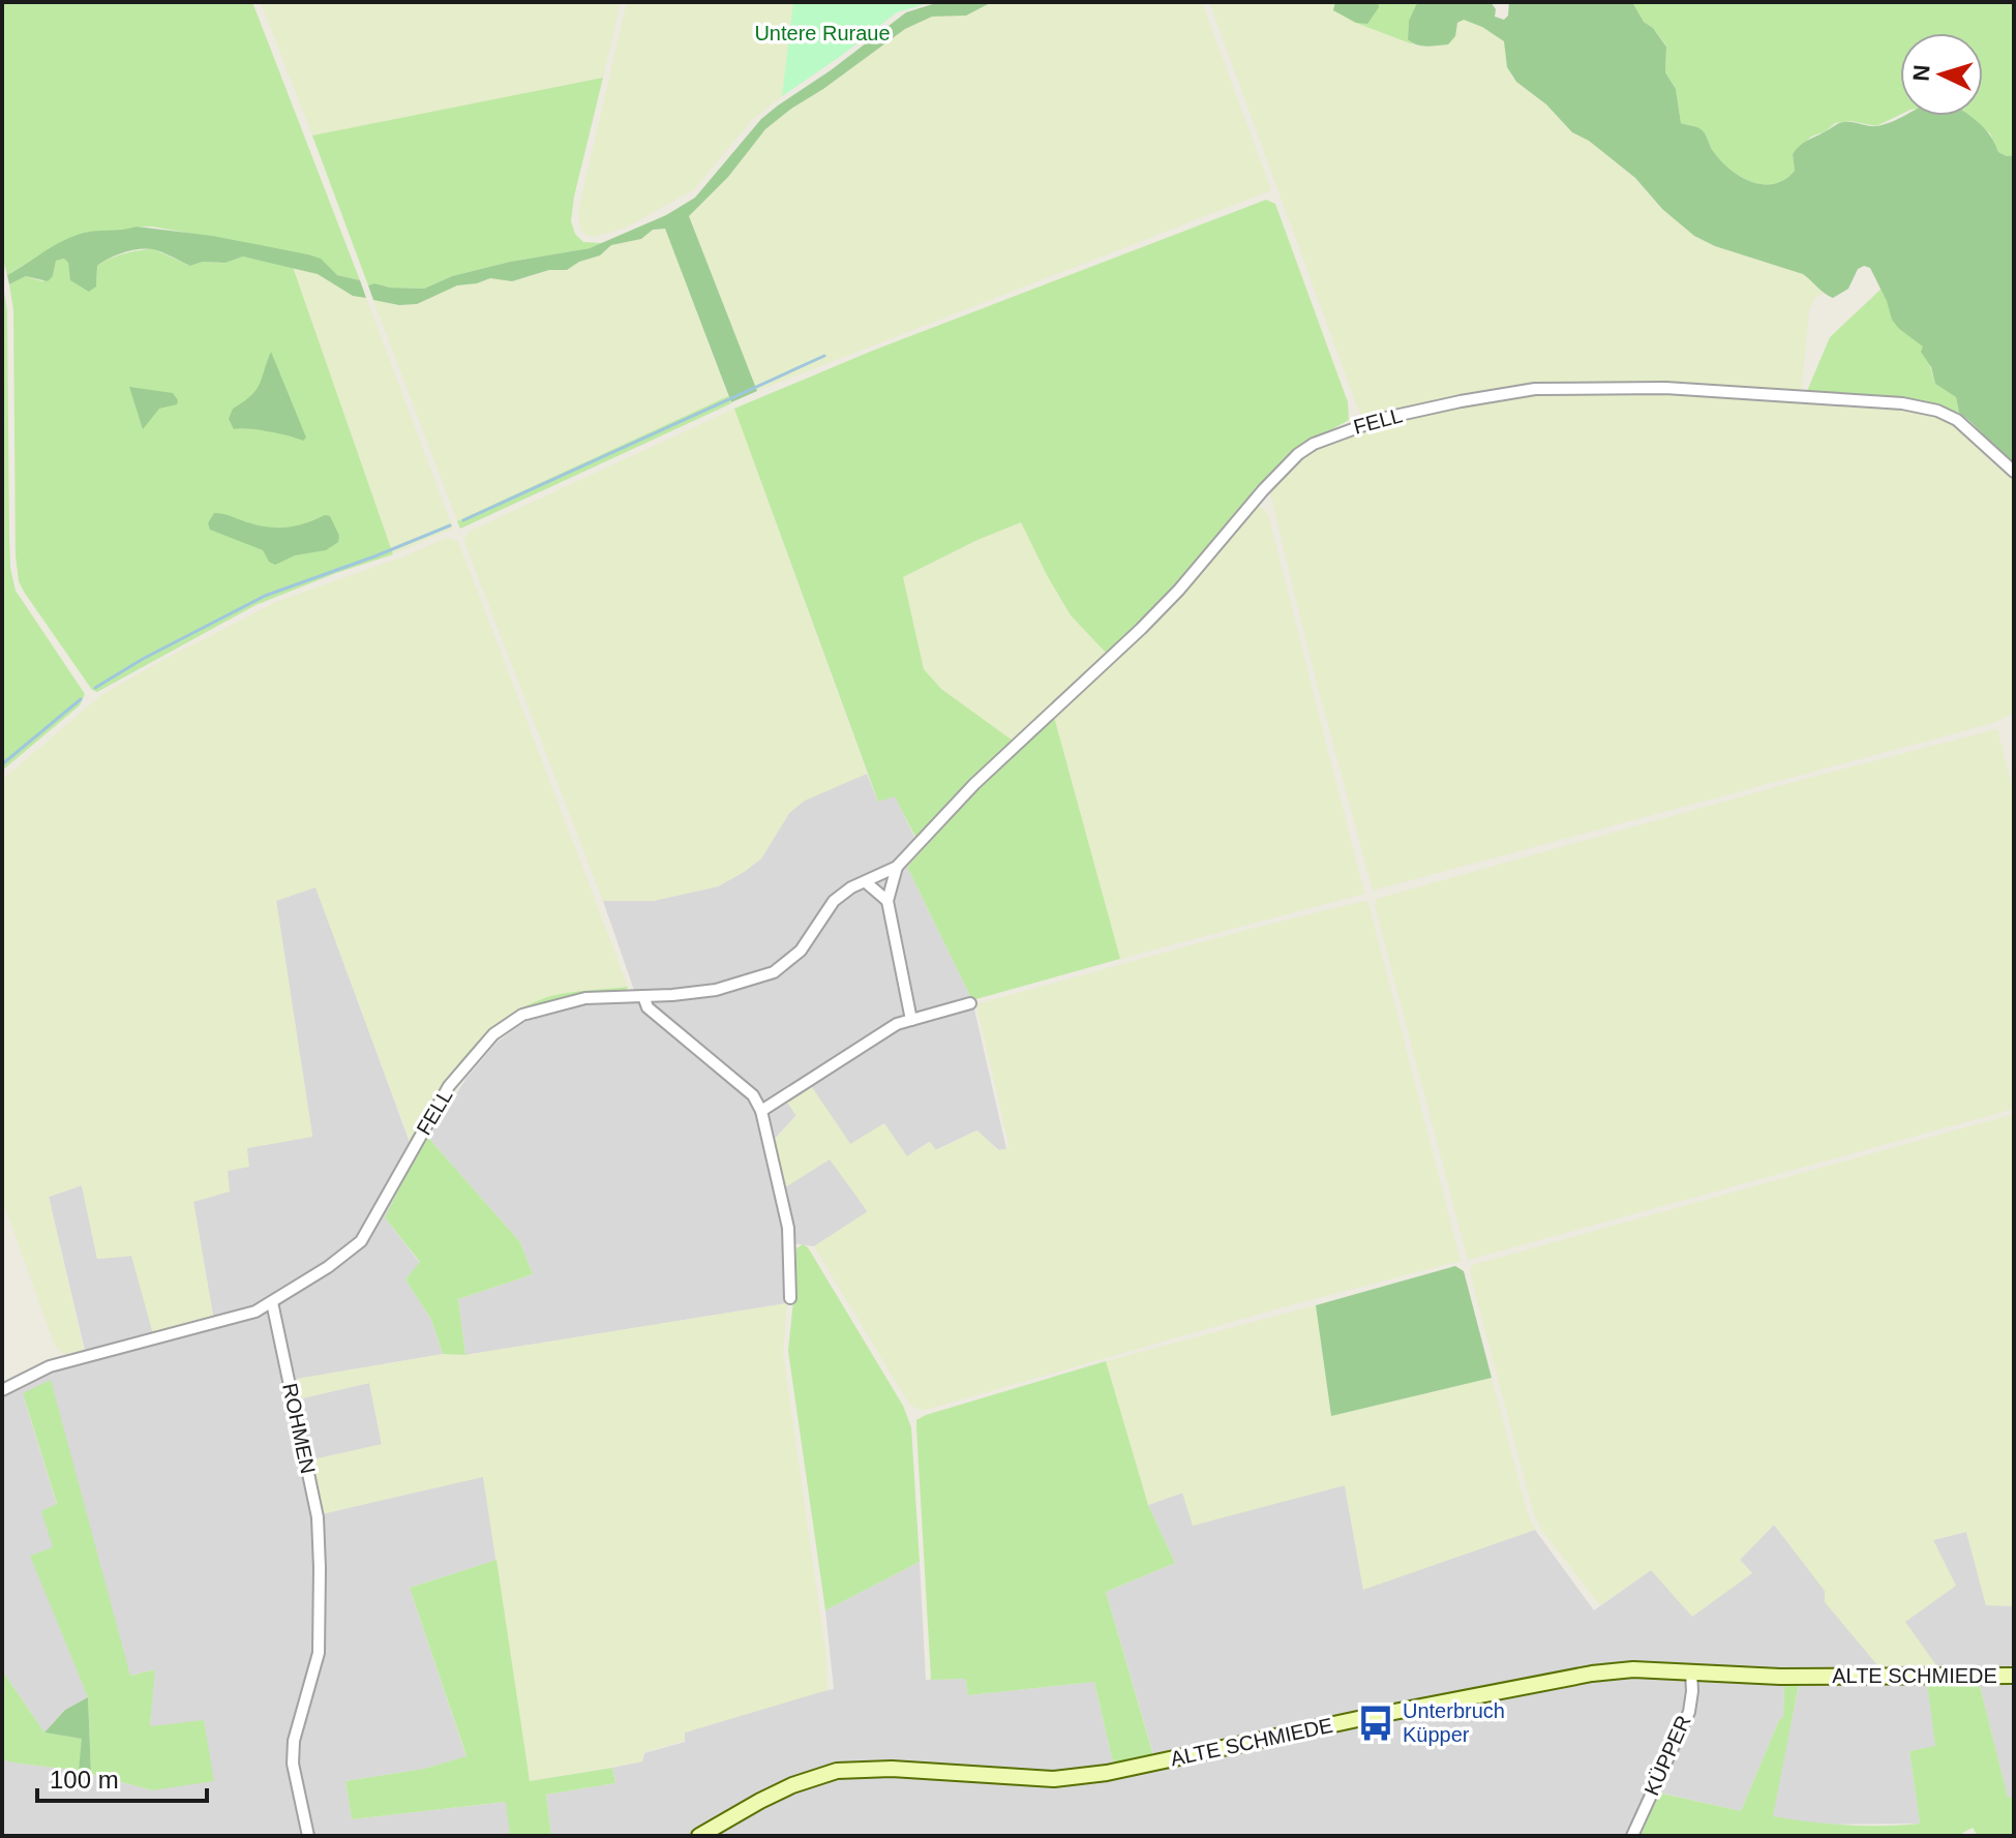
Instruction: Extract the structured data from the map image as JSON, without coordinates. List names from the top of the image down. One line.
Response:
{"streets":{"street":["FELL","ROHMEN","ALTE SCHMIEDE","KÜPPER"]},"crossings":[["FELL","ROHMEN"],["ALTE SCHMIEDE","KÜPPER"]],"parks":["Untere Ruraue"],"places":{"bus stop":["Unterbruch Küpper"]},"scale_bar":"100 m","north":"left"}
